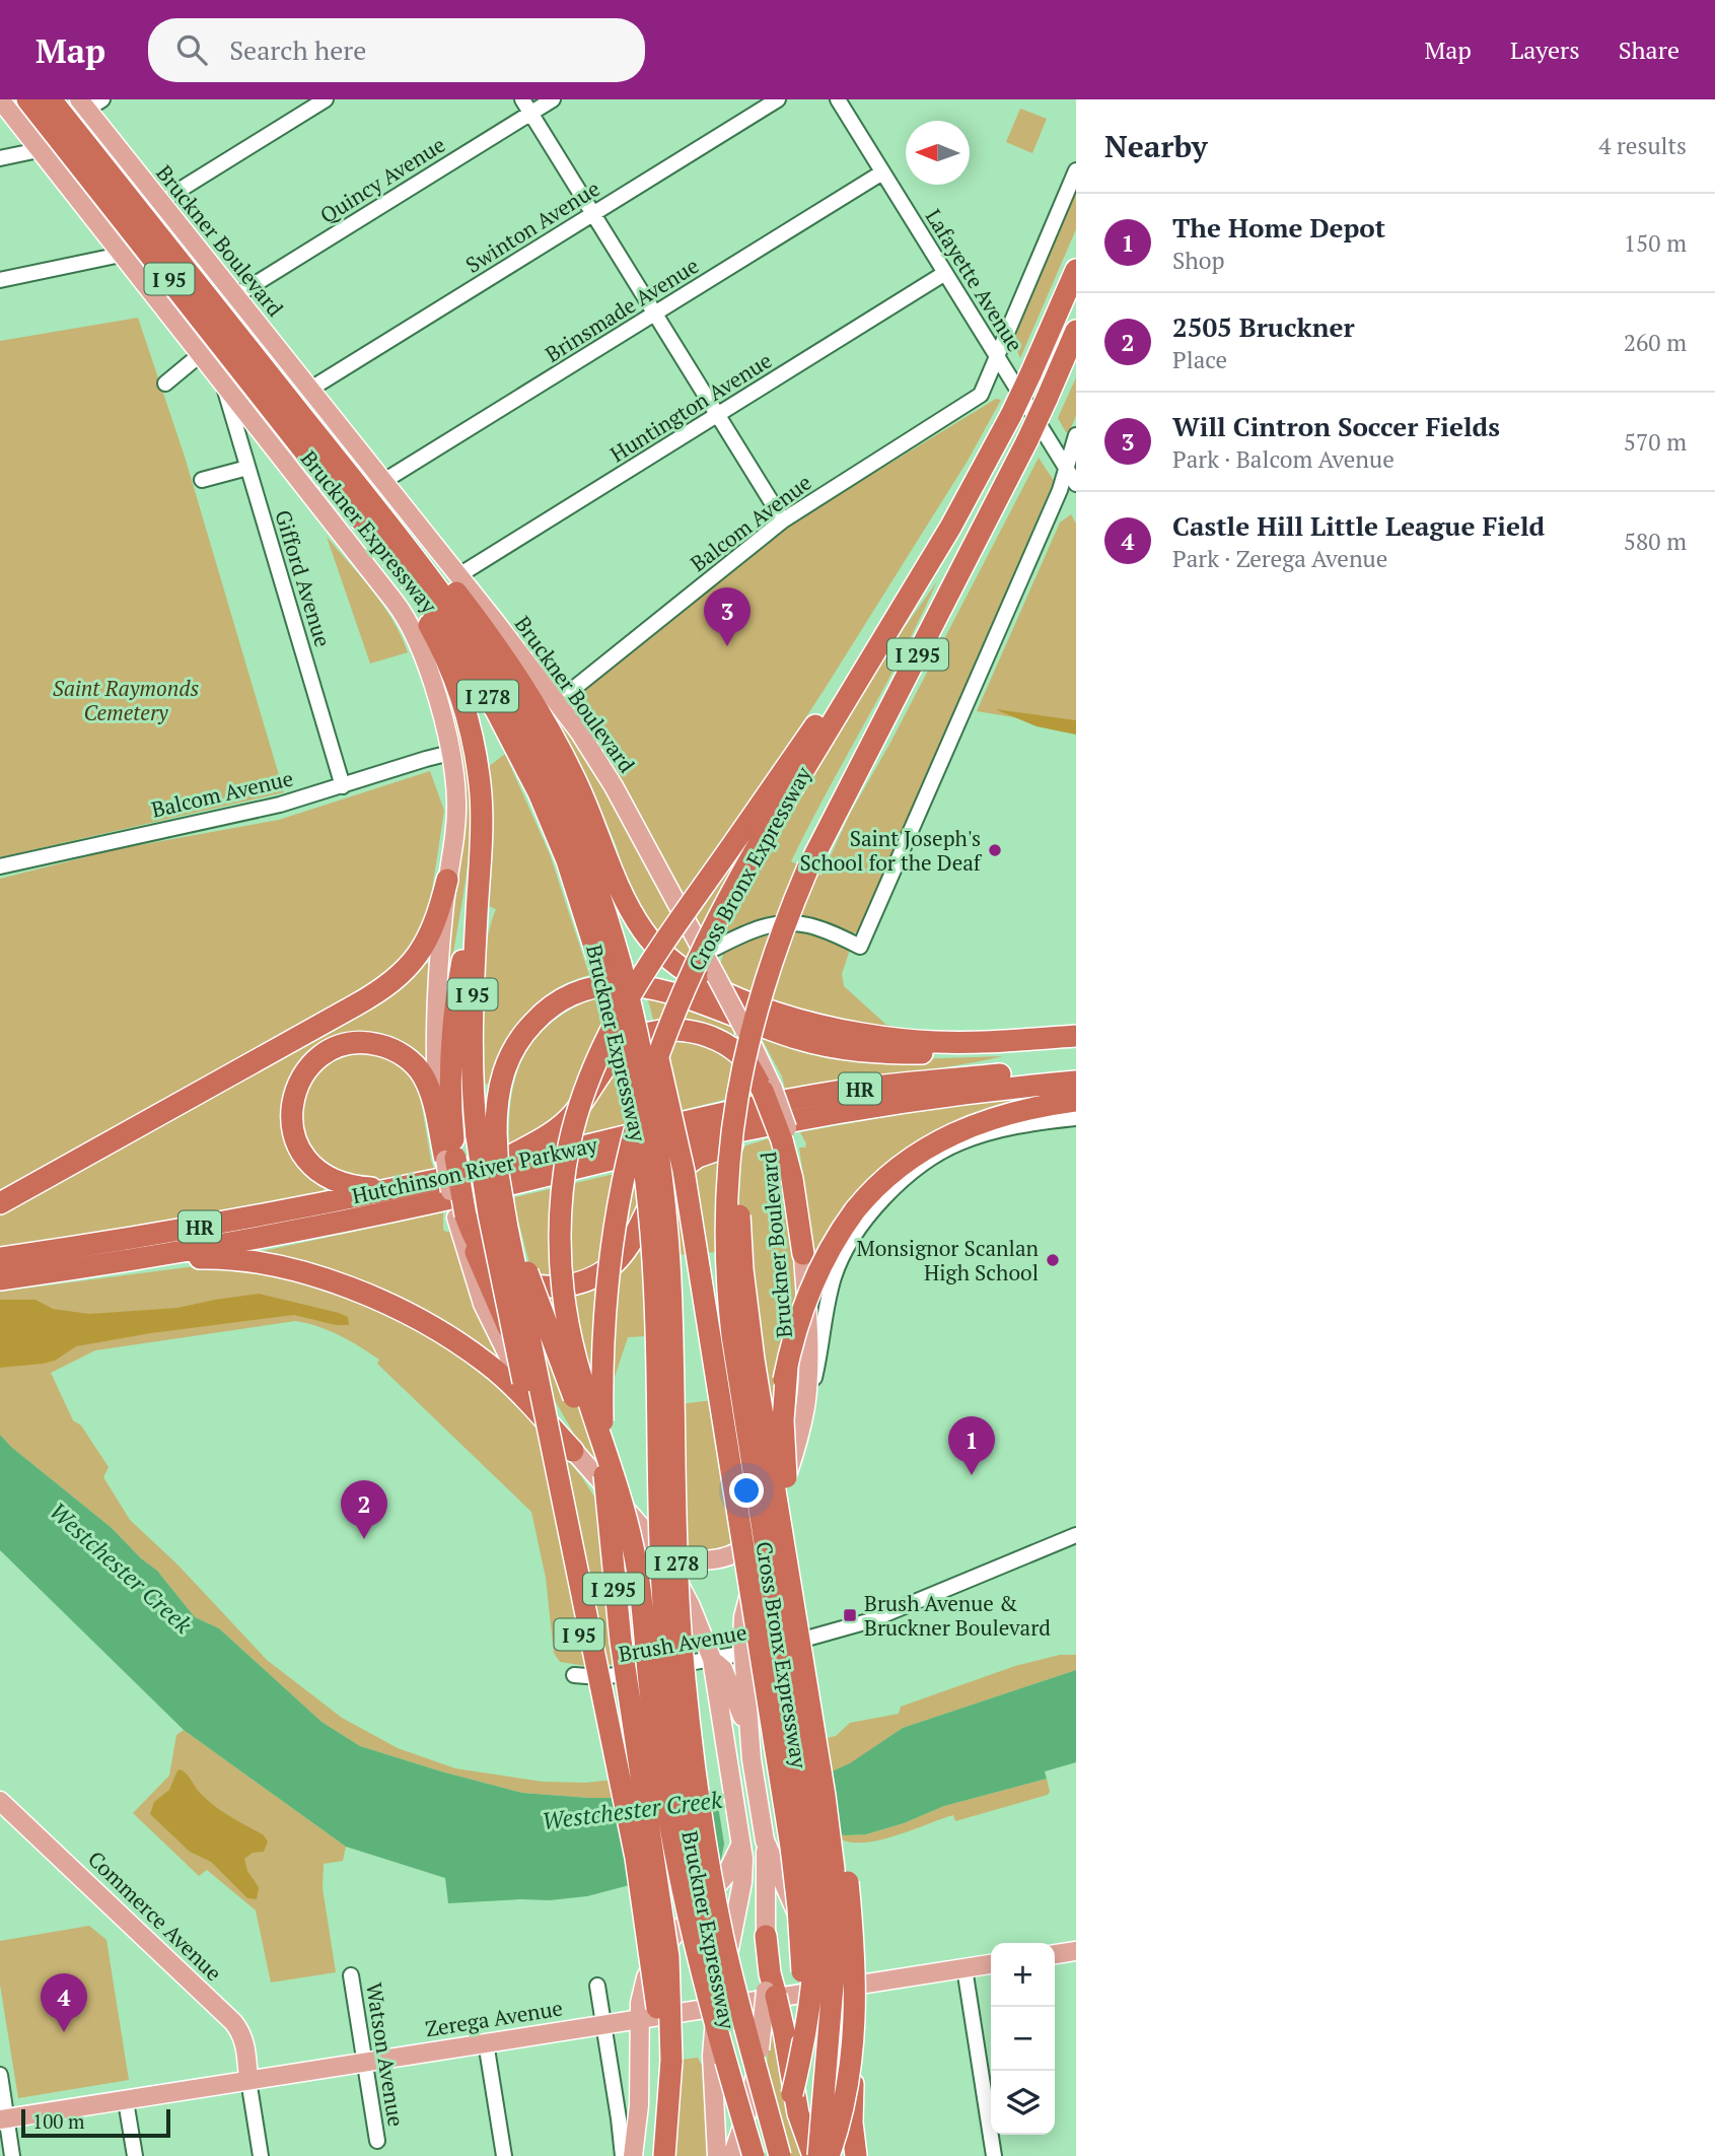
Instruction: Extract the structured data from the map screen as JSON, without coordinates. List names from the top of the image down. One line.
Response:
{"streets":{"highway":["I 95","Bruckner Expressway","I 295","I 278","Cross Bronx Expressway","HR","Hutchinson River Parkway"],"main road":["Bruckner Boulevard","Commerce Avenue","Zerega Avenue"],"street":["Quincy Avenue","Swinton Avenue","Lafayette Avenue","Brinsmade Avenue","Huntington Avenue","Balcom Avenue","Gifford Avenue","Brush Avenue","Watson Avenue"]},"crossings":[["Quincy Avenue","Bruckner Boulevard"],["Swinton Avenue","Bruckner Boulevard"],["Bruckner Boulevard","Brinsmade Avenue"],["Bruckner Boulevard","Huntington Avenue"],["Bruckner Boulevard","Balcom Avenue"],["Bruckner Boulevard","Brush Avenue"],["Bruckner Boulevard","Zerega Avenue"],["I 95","Bruckner Expressway"],["I 95","Cross Bronx Expressway"],["Lafayette Avenue","Brinsmade Avenue"],["Lafayette Avenue","Huntington Avenue"],["Lafayette Avenue","Balcom Avenue"],["Balcom Avenue","Gifford Avenue"],["Commerce Avenue","Zerega Avenue"],["Zerega Avenue","Watson Avenue"]],"water":["Westchester Creek"],"parks":["Saint Raymonds Cemetery"],"places":{"other":["Saint Joseph's School for the Deaf","Monsignor Scanlan High School"],"transit":["Brush Avenue & Bruckner Boulevard"]},"scale_bar":"100 m","north":"left","page":{"header":"Map","search":"Search here","nav":["Map","Layers","Share"],"heading":["Nearby","4 results"],"list":[{"mark":"1","name":"The Home Depot","note":"Shop","value":"150 m"},{"mark":"2","name":"2505 Bruckner","note":"Place","value":"260 m"},{"mark":"3","name":"Will Cintron Soccer Fields","note":"Park · Balcom Avenue","value":"570 m"},{"mark":"4","name":"Castle Hill Little League Field","note":"Park · Zerega Avenue","value":"580 m"}],"pins":["3","1","2","4"],"map_buttons":["+","−"],"scale":"100 m"}}
